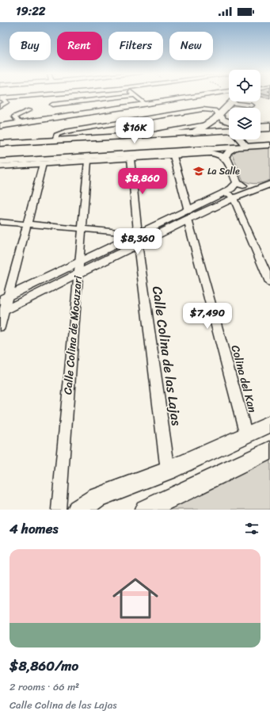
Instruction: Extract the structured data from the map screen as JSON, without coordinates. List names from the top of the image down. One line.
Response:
{"streets":{"street":["Calle Colina de Mocuzari","Calle Colina de las Lajas","Colina del Kan"]},"places":{"school or university":["La Salle"]},"page":{"status":"19:22","chip":["Buy","Rent","Filters","New"],"price":["$16K","$8,860","$8,360","$7,490"],"heading":"4 homes","list":[{"name":"$8,860/mo","note":"2 rooms · 66 m² · Calle Colina de las Lajas"}]}}
